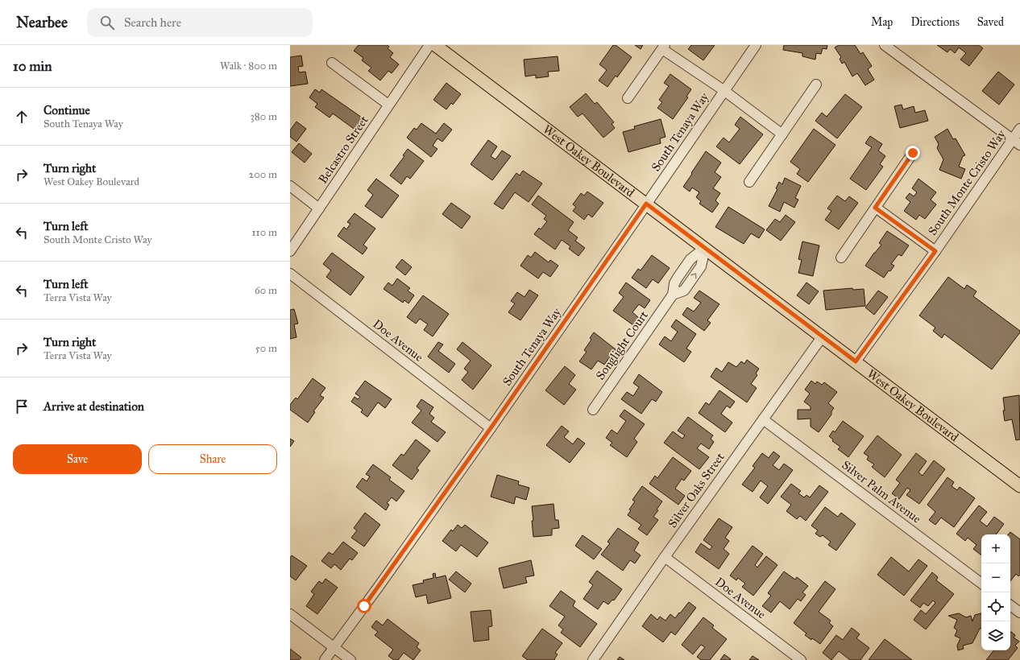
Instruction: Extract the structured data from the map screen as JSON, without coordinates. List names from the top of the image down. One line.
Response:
{"streets":{"main road":["West Oakey Boulevard"],"street":["South Tenaya Way","Belcastro Street","South Monte Cristo Way","Doe Avenue","Songlight Court","Silver Oaks Street","Silver Palm Avenue"]},"crossings":[["South Tenaya Way","West Oakey Boulevard"],["South Tenaya Way","Doe Avenue"],["West Oakey Boulevard","South Monte Cristo Way"],["West Oakey Boulevard","Songlight Court"],["West Oakey Boulevard","Silver Oaks Street"],["Doe Avenue","Silver Oaks Street"],["Silver Oaks Street","Silver Palm Avenue"]],"page":{"header":"Nearbee","search":"Search here","nav":["Map","Directions","Saved"],"heading":["10 min","Walk · 800 m"],"list":[["Continue","South Tenaya Way","380 m"],["Turn right","West Oakey Boulevard","200 m"],["Turn left","South Monte Cristo Way","110 m"],["Turn left","Terra Vista Way","60 m"],["Turn right","Terra Vista Way","50 m"],"Arrive at destination"],"buttons":["Save","Share"],"map_buttons":["+","−"]}}
